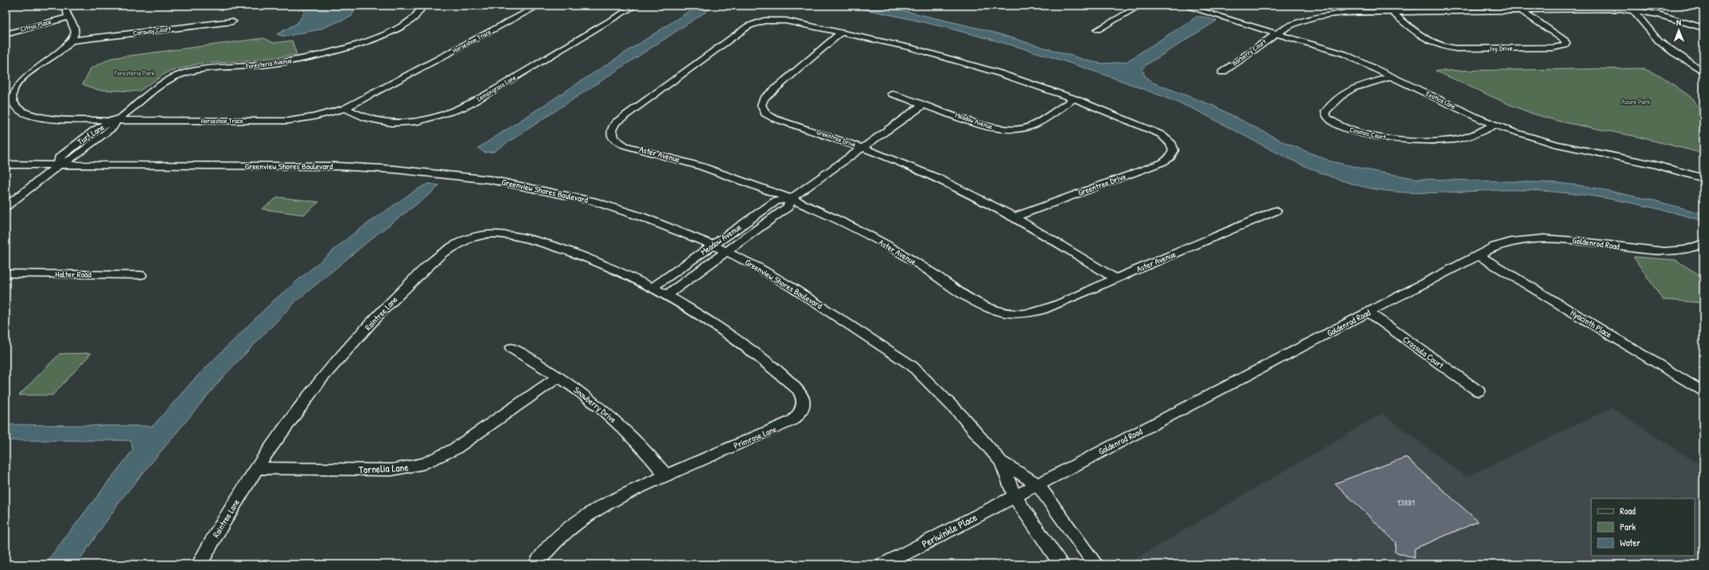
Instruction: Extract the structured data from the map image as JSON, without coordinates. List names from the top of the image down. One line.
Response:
{"streets":{"street":["Citrus Place","Caraway Court","Horseshoe Trace","Ivy Drive","Barberry Court","Foresteria Avenue","Lemongrass Lane","Exotica Lane","Meadow Avenue","Cosmos Court","Turf Lane","Greentree Drive","Aster Avenue","Greenview Shores Boulevard","Goldenrod Road","Halter Road","Raintree Lane","Hyacinth Place","Crassula Court","Snowberry Drive","Primrose Lane","Tornelia Lane","Periwinkle Place"]},"crossings":[["Caraway Court","Horseshoe Trace"],["Horseshoe Trace","Foresteria Avenue"],["Horseshoe Trace","Lemongrass Lane"],["Horseshoe Trace","Turf Lane"],["Ivy Drive","Barberry Court"],["Barberry Court","Exotica Lane"],["Foresteria Avenue","Turf Lane"],["Exotica Lane","Cosmos Court"],["Meadow Avenue","Greentree Drive"],["Meadow Avenue","Aster Avenue"],["Meadow Avenue","Greenview Shores Boulevard"],["Meadow Avenue","Raintree Lane"],["Meadow Avenue","Primrose Lane"],["Turf Lane","Greenview Shores Boulevard"],["Greentree Drive","Aster Avenue"],["Greenview Shores Boulevard","Goldenrod Road"],["Greenview Shores Boulevard","Periwinkle Place"],["Goldenrod Road","Hyacinth Place"],["Goldenrod Road","Crassula Court"],["Goldenrod Road","Periwinkle Place"],["Raintree Lane","Primrose Lane"],["Raintree Lane","Tornelia Lane"],["Snowberry Drive","Primrose Lane"],["Snowberry Drive","Tornelia Lane"]],"parks":["Foresteria Park","Azure Park"],"house_numbers":["13881"],"legend":["Road","Park","Water"],"north":"top"}
